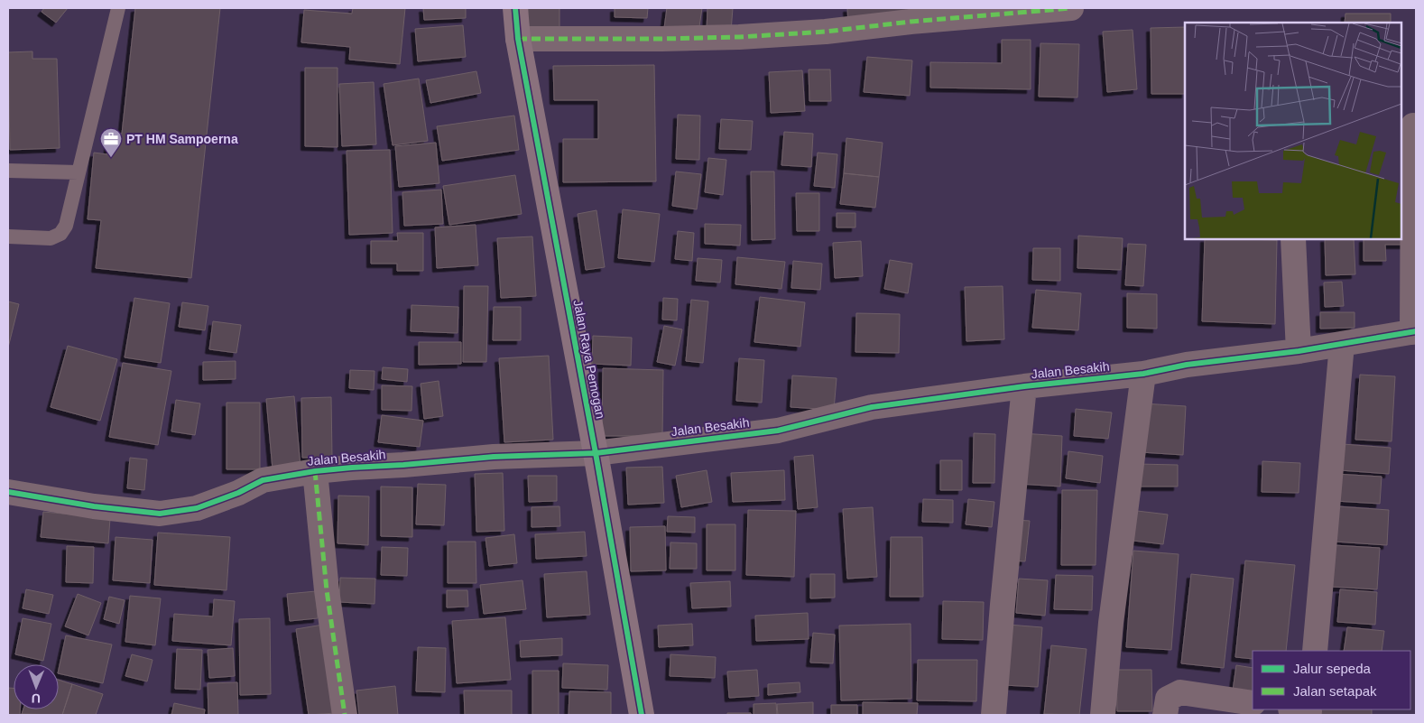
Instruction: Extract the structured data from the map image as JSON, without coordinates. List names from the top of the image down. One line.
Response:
{"streets":{"street":["Jalan Raya Pemogan","Jalan Besakih"]},"crossings":[["Jalan Raya Pemogan","Jalan Besakih"]],"places":{"office":["PT HM Sampoerna"]},"legend":["Jalur sepeda","Jalan setapak"],"north":"bottom"}
